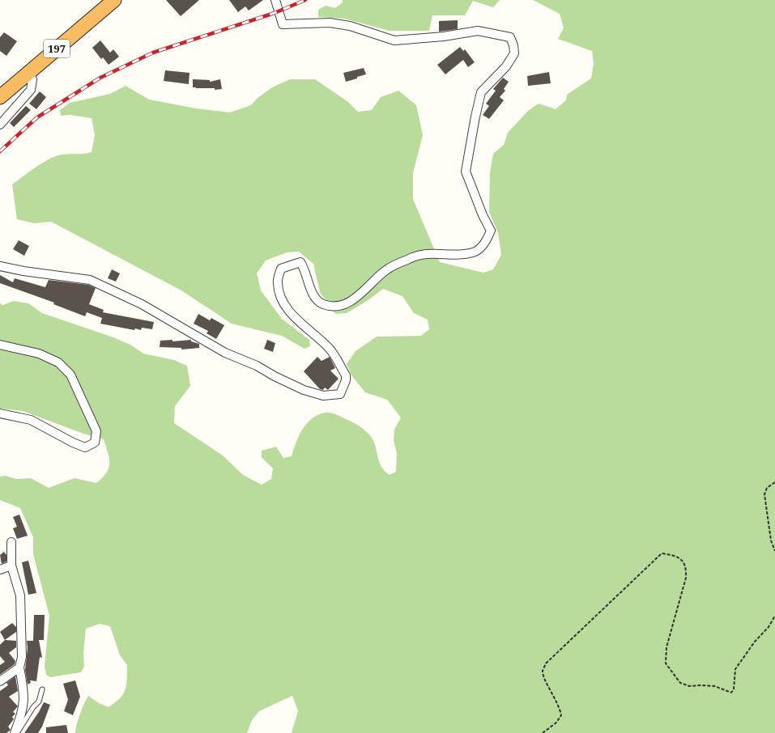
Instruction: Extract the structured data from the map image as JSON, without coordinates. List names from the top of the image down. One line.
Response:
{"streets":{"highway":["197"]}}
